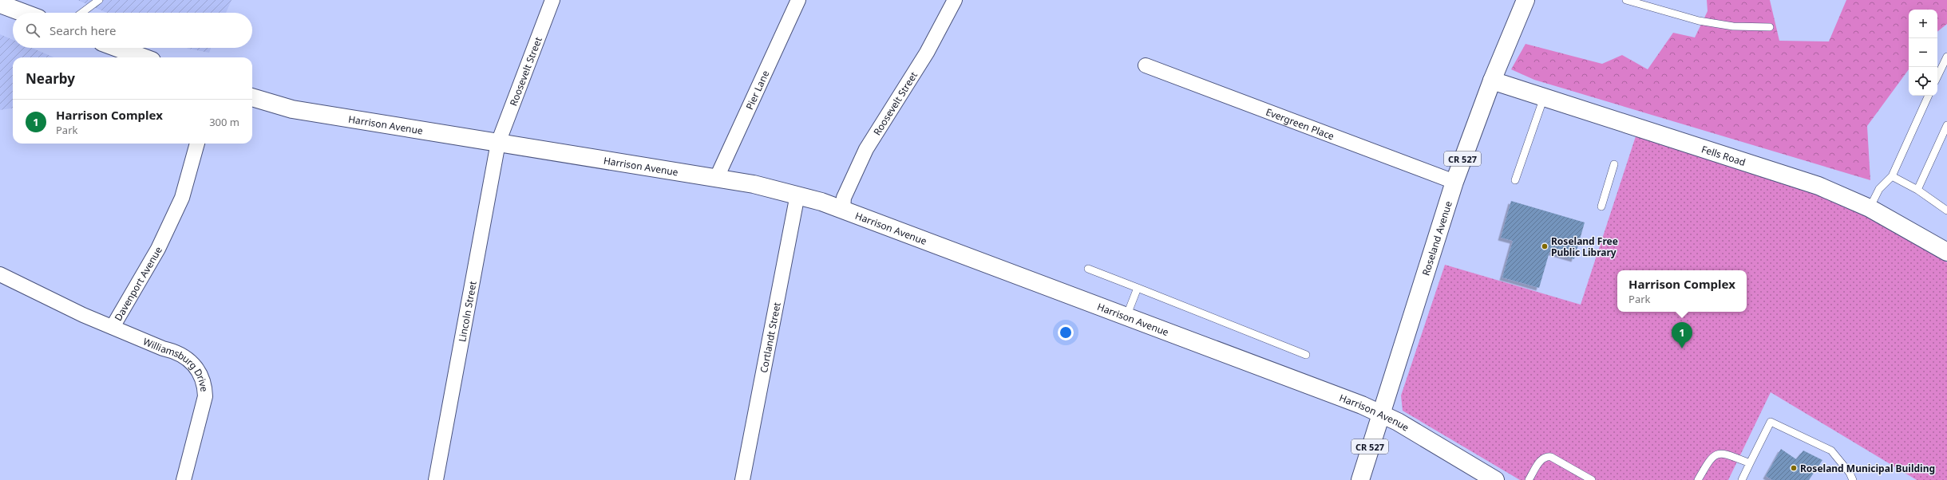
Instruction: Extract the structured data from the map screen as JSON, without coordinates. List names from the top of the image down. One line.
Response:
{"streets":{"street":["Roosevelt Street","Pier Lane","Evergreen Place","Harrison Avenue","Fells Road","CR 527","Roseland Avenue","Davenport Avenue","Lincoln Street","Cortlandt Street","Williamsburg Drive"]},"crossings":[["Roosevelt Street","Harrison Avenue"],["Roosevelt Street","Lincoln Street"],["Pier Lane","Harrison Avenue"],["Evergreen Place","Roseland Avenue"],["Harrison Avenue","Roseland Avenue"],["Harrison Avenue","Lincoln Street"],["Harrison Avenue","Cortlandt Street"],["Fells Road","Roseland Avenue"],["Davenport Avenue","Williamsburg Drive"]],"places":["Roseland Free Public Library","Roseland Municipal Building"],"page":{"map_buttons":["+","−"],"search":"Search here","heading":"Nearby","list":[{"mark":"1","name":"Harrison Complex","note":"Park","value":"300 m"}],"popup":["Harrison Complex","Park"],"pins":"1"}}
